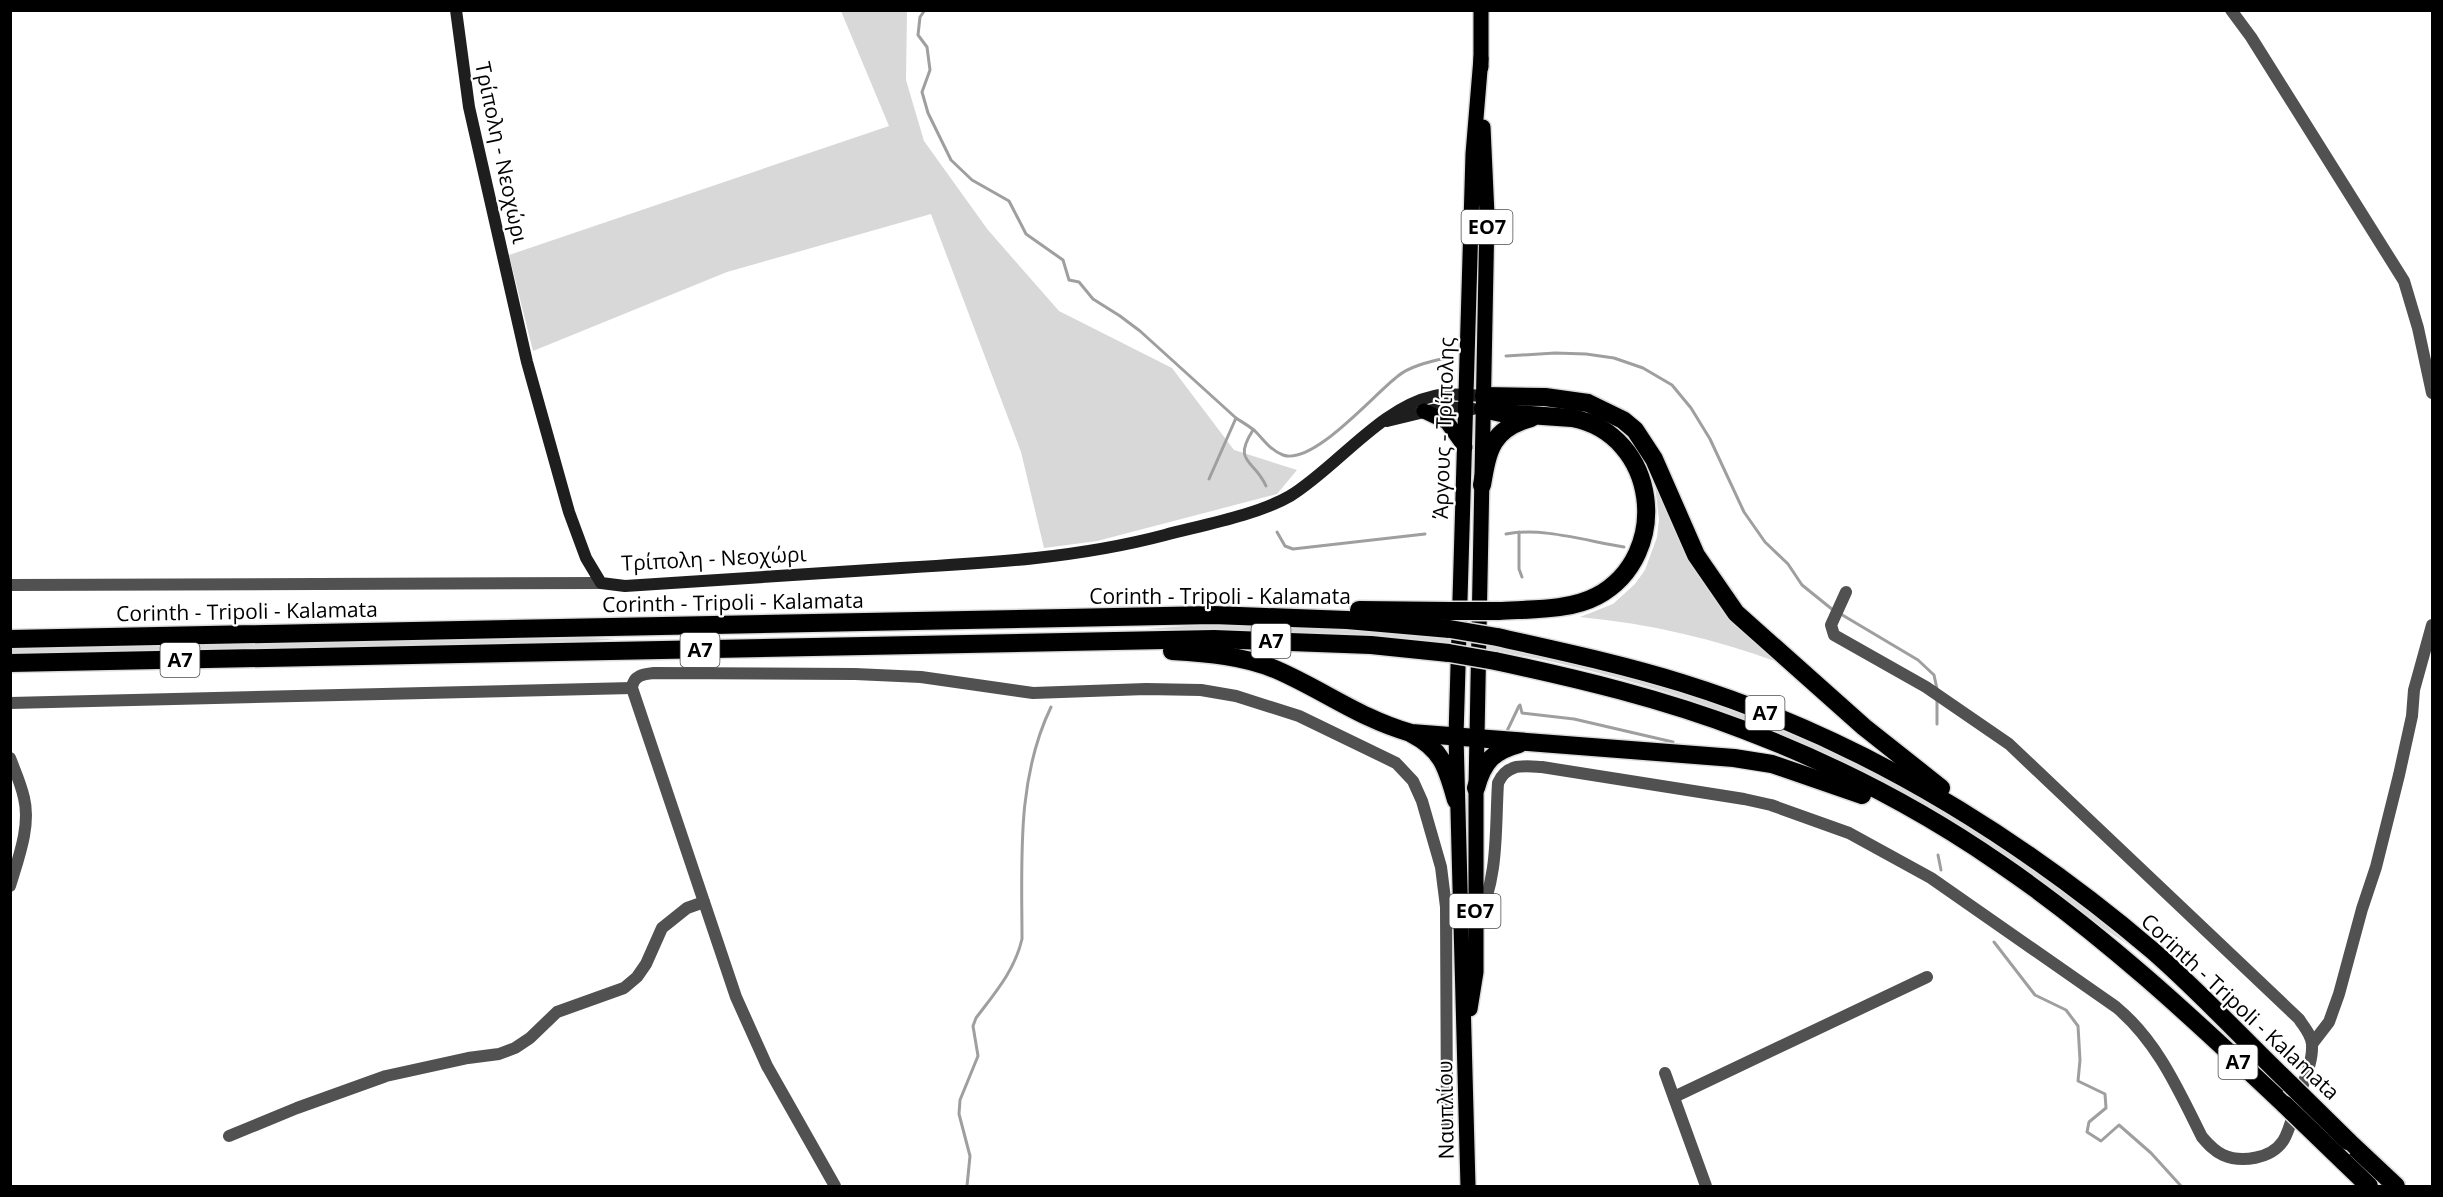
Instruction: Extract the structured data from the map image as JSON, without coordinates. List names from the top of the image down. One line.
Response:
{"streets":{"highway":["Corinth - Tripoli - Kalamata","Α7"],"main road":["Τρίπολη - Νεοχώρι","ΕΟ7","Άργους - Τρίπολης","Ναυπλίου"]},"crossings":[["Τρίπολη - Νεοχώρι","Άργους - Τρίπολης"],["Άργους - Τρίπολης","Ναυπλίου"]]}
